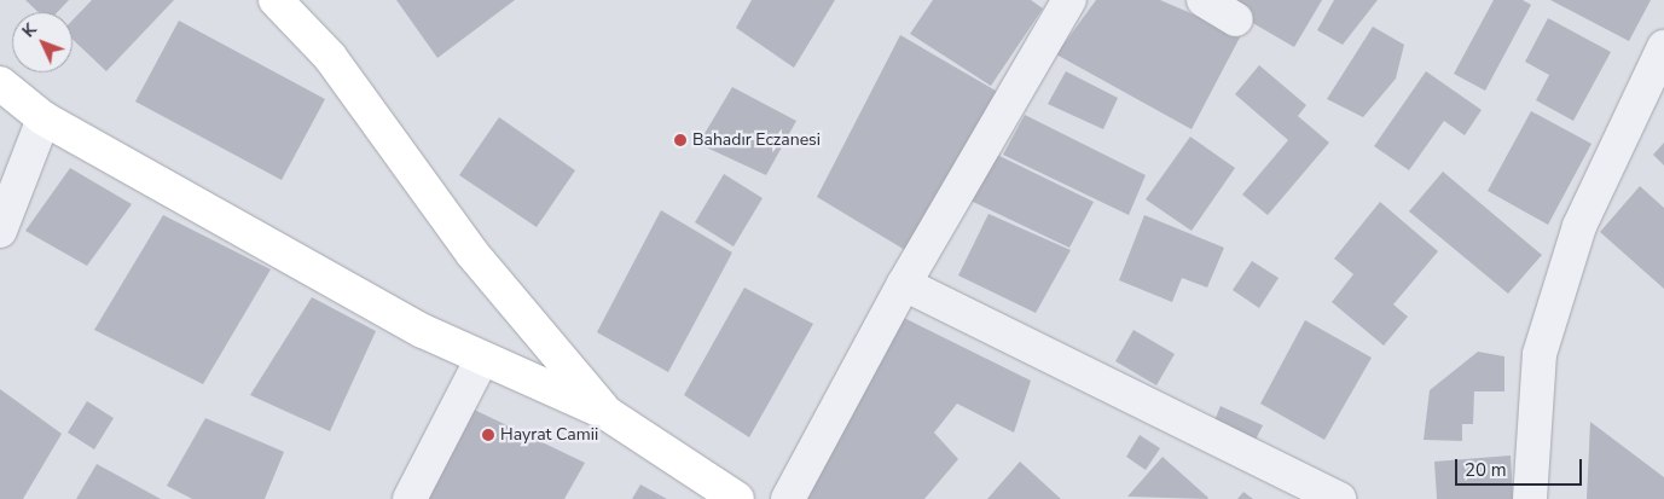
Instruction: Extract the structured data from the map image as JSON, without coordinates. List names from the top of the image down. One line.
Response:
{"places":["Bahadır Eczanesi","Hayrat Camii"],"scale_bar":"20 m","north":"top left"}
